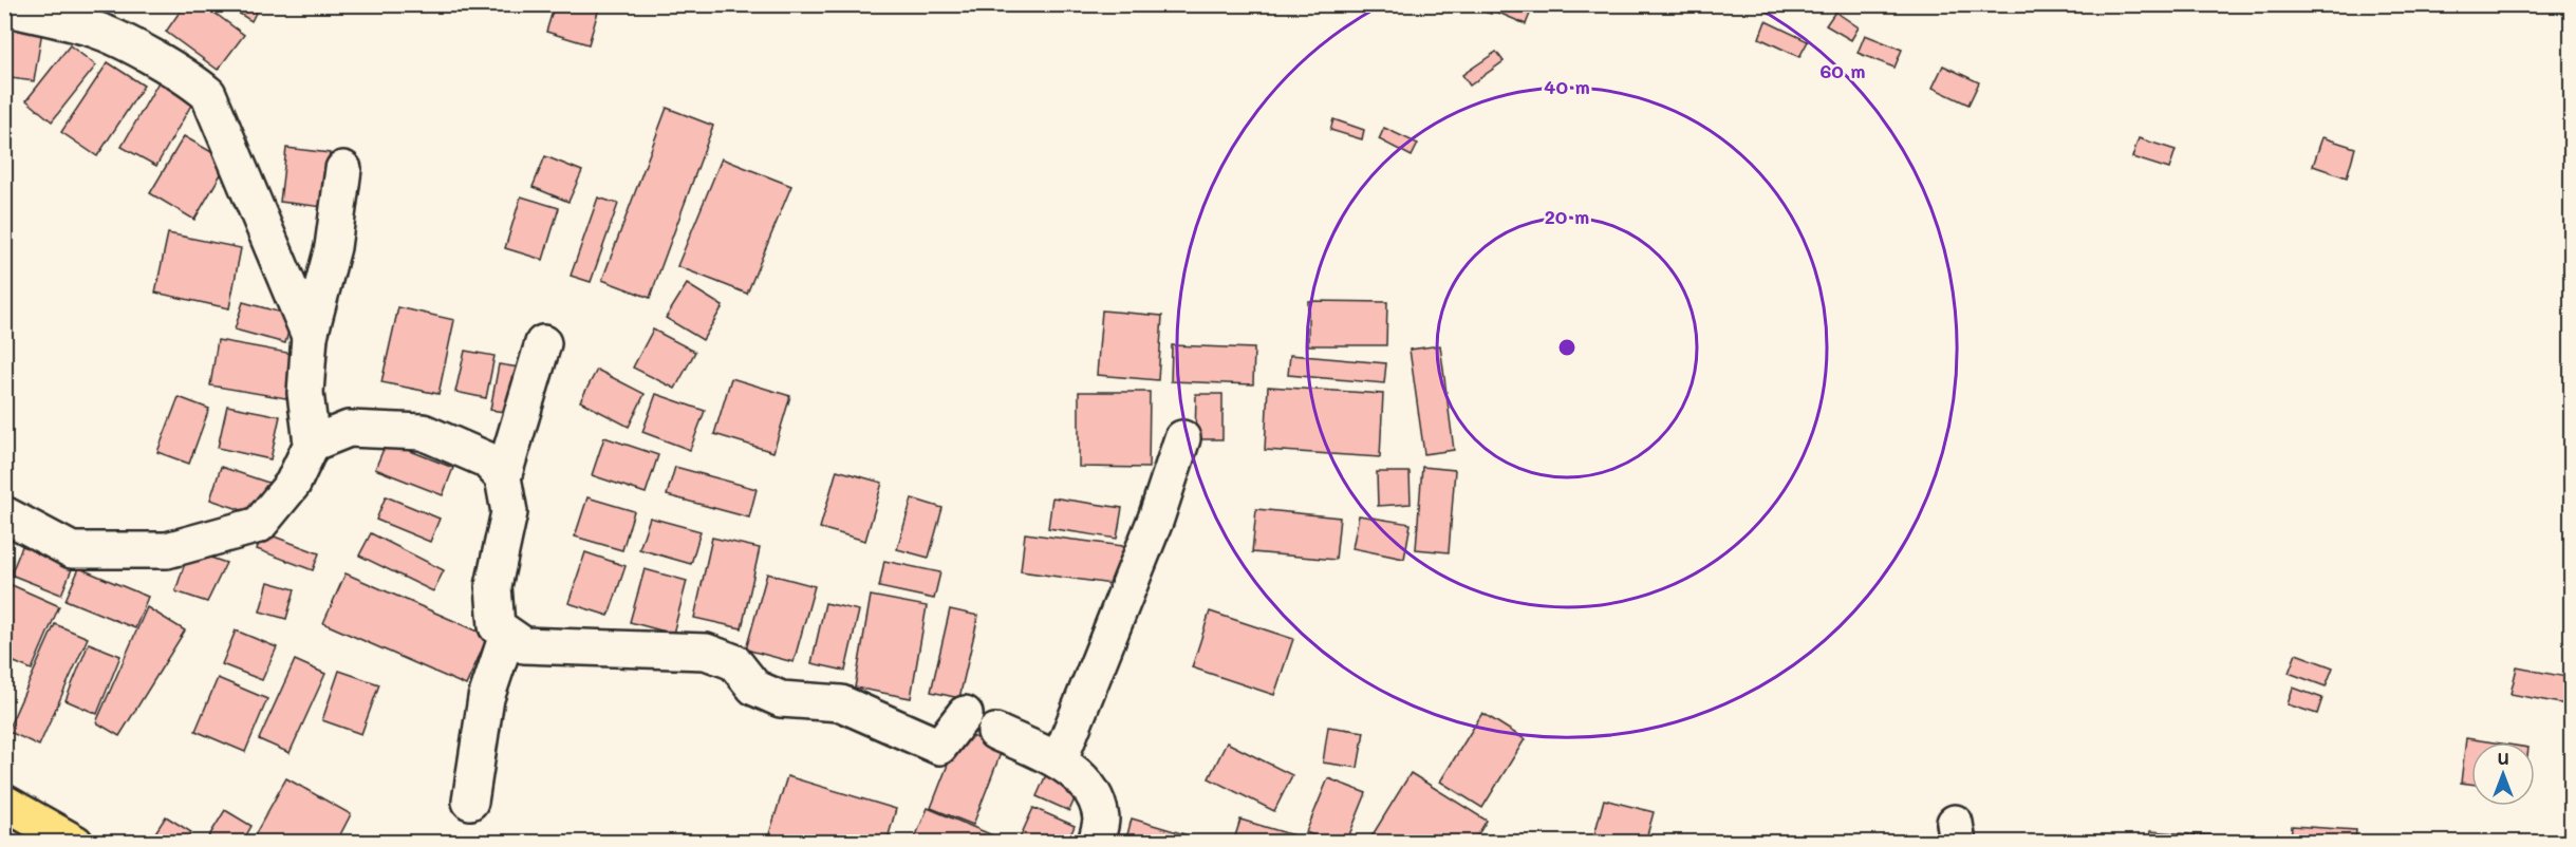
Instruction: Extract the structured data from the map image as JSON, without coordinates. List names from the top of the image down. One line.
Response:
{"north":"top","rings":["60 m","40 m","20 m"]}
